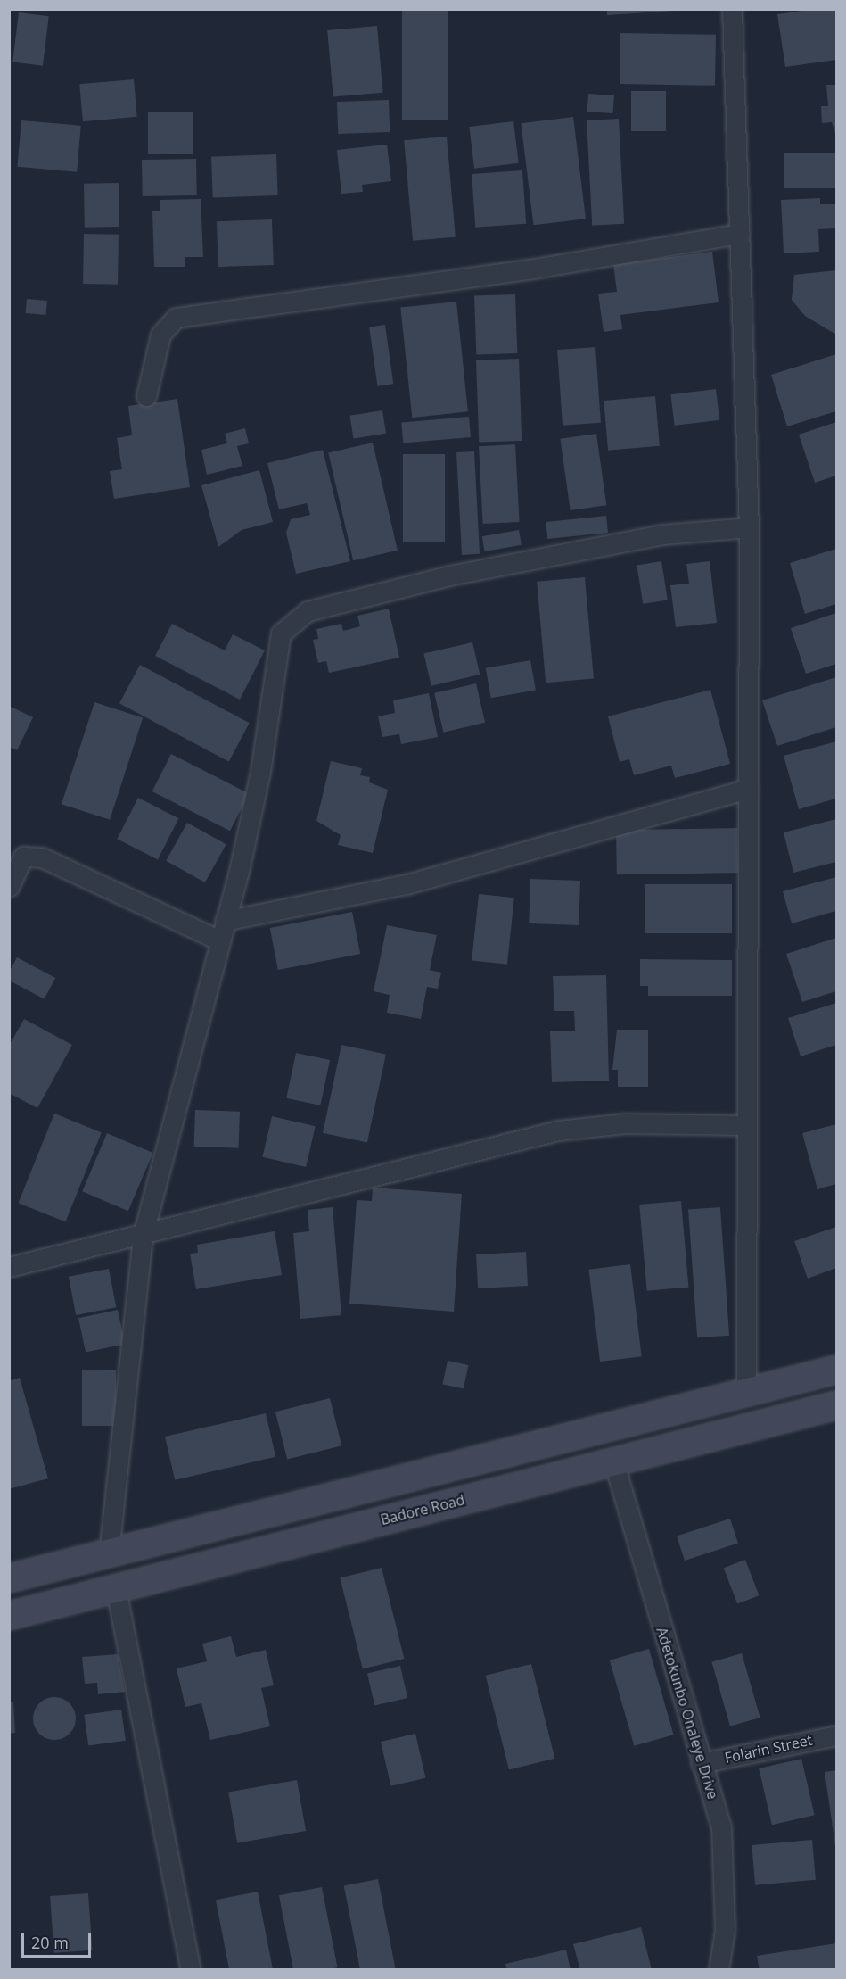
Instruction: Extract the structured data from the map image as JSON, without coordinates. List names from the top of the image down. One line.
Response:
{"streets":{"main road":["Badore Road"],"street":["Adetokunbo Onaleye Drive","Folarin Street"]},"crossings":[["Badore Road","Adetokunbo Onaleye Drive"],["Adetokunbo Onaleye Drive","Folarin Street"]],"scale_bar":"20 m"}
